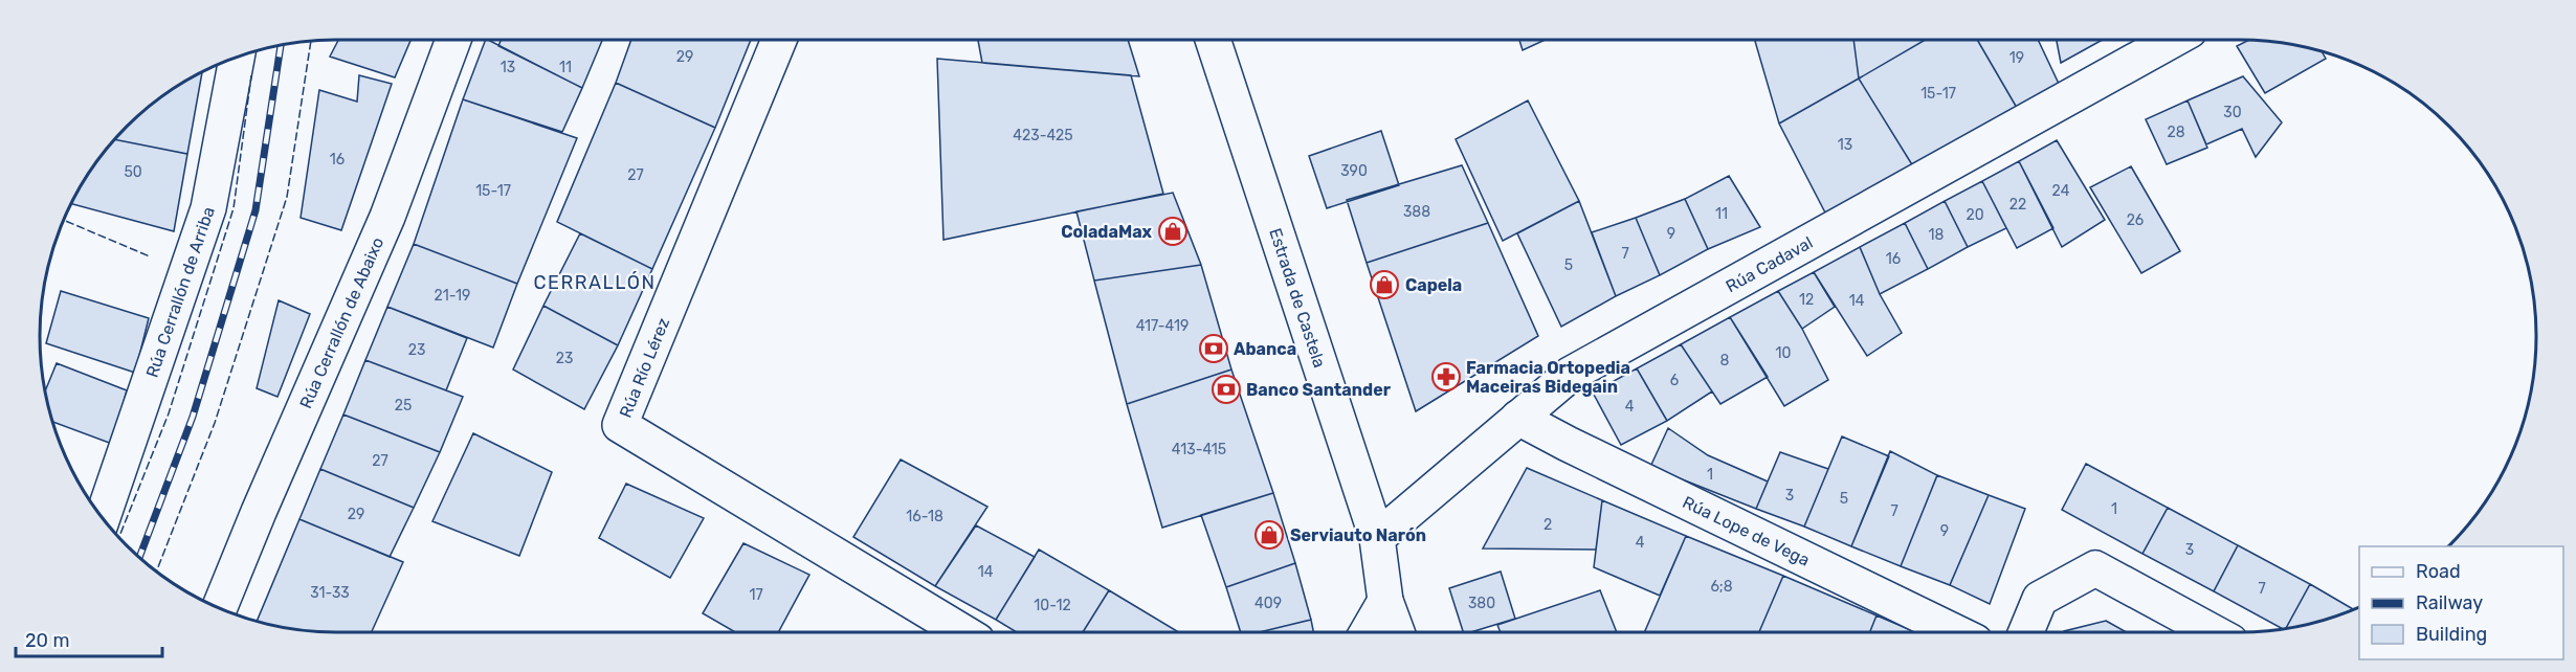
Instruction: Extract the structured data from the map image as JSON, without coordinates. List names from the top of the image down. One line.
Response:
{"streets":{"street":["Rúa Cadaval","Rúa Cerrallón de Arriba","Estrada de Castela","Rúa Cerrallón de Abaixo","Rúa Río Lérez","Rúa Lope de Vega"]},"crossings":[["Rúa Cadaval","Estrada de Castela"],["Rúa Cadaval","Rúa Lope de Vega"]],"districts":["CERRALLÓN"],"places":{"shop":["ColadaMax","Capela","Serviauto Narón"],"bank":["Abanca","Banco Santander"],"pharmacy":["Farmacia Ortopedia Maceiras Bidegain"]},"house_numbers":["29","19","13","11","15-17","30","28","423-425","13","16","390","50","27","15-17","24","22","388","11","20","26","9","18","7","16","5","21-19","12","14","417-419","23","10","23","8","6","25","4","413-415","27","1","3","5","1","7","29","16-18","2","9","4","3","14","6;8","7","31-33","17","409","380","10-12"],"legend":["Road","Railway","Building"],"scale_bar":"20 m"}
